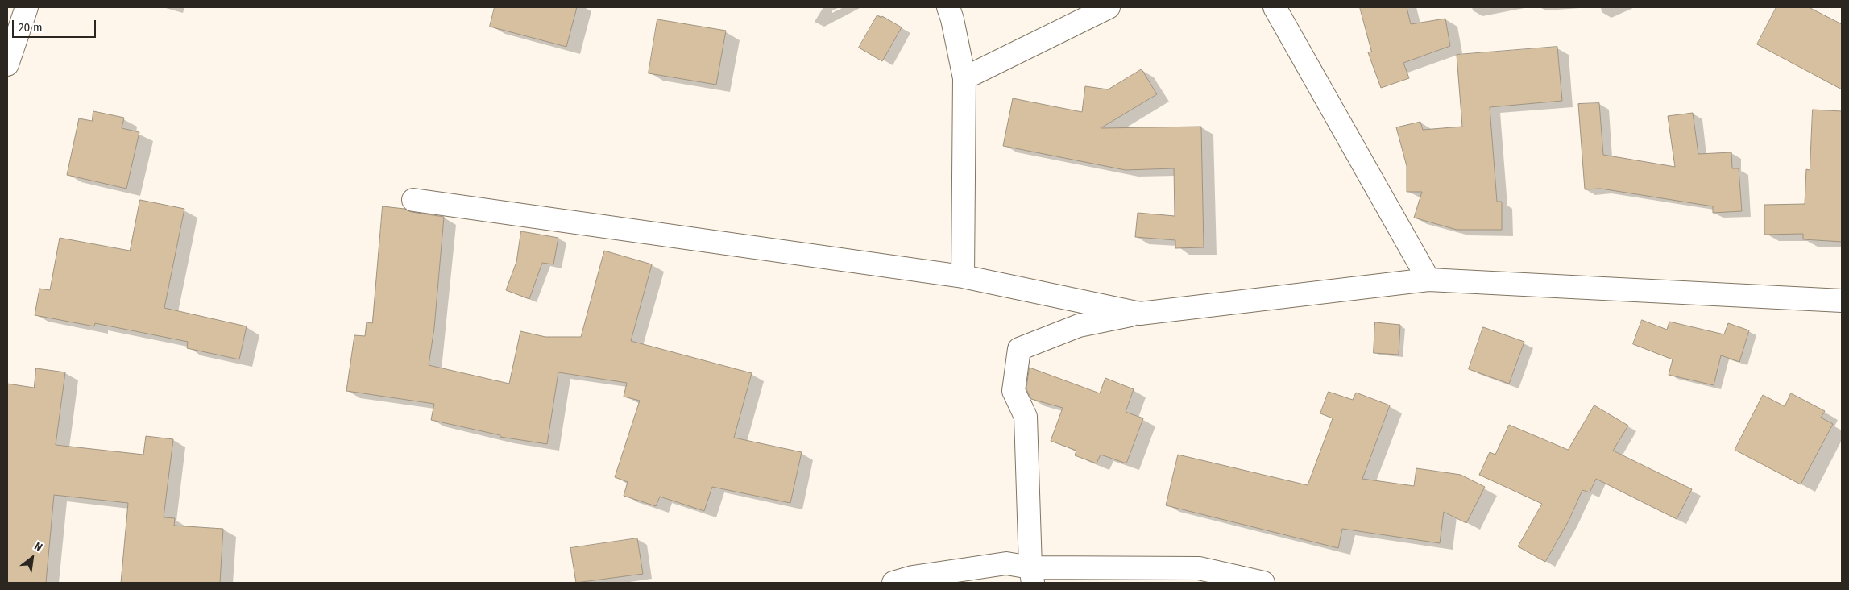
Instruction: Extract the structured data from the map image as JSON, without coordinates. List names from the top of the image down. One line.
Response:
{"scale_bar":"20 m","north":"top right"}
